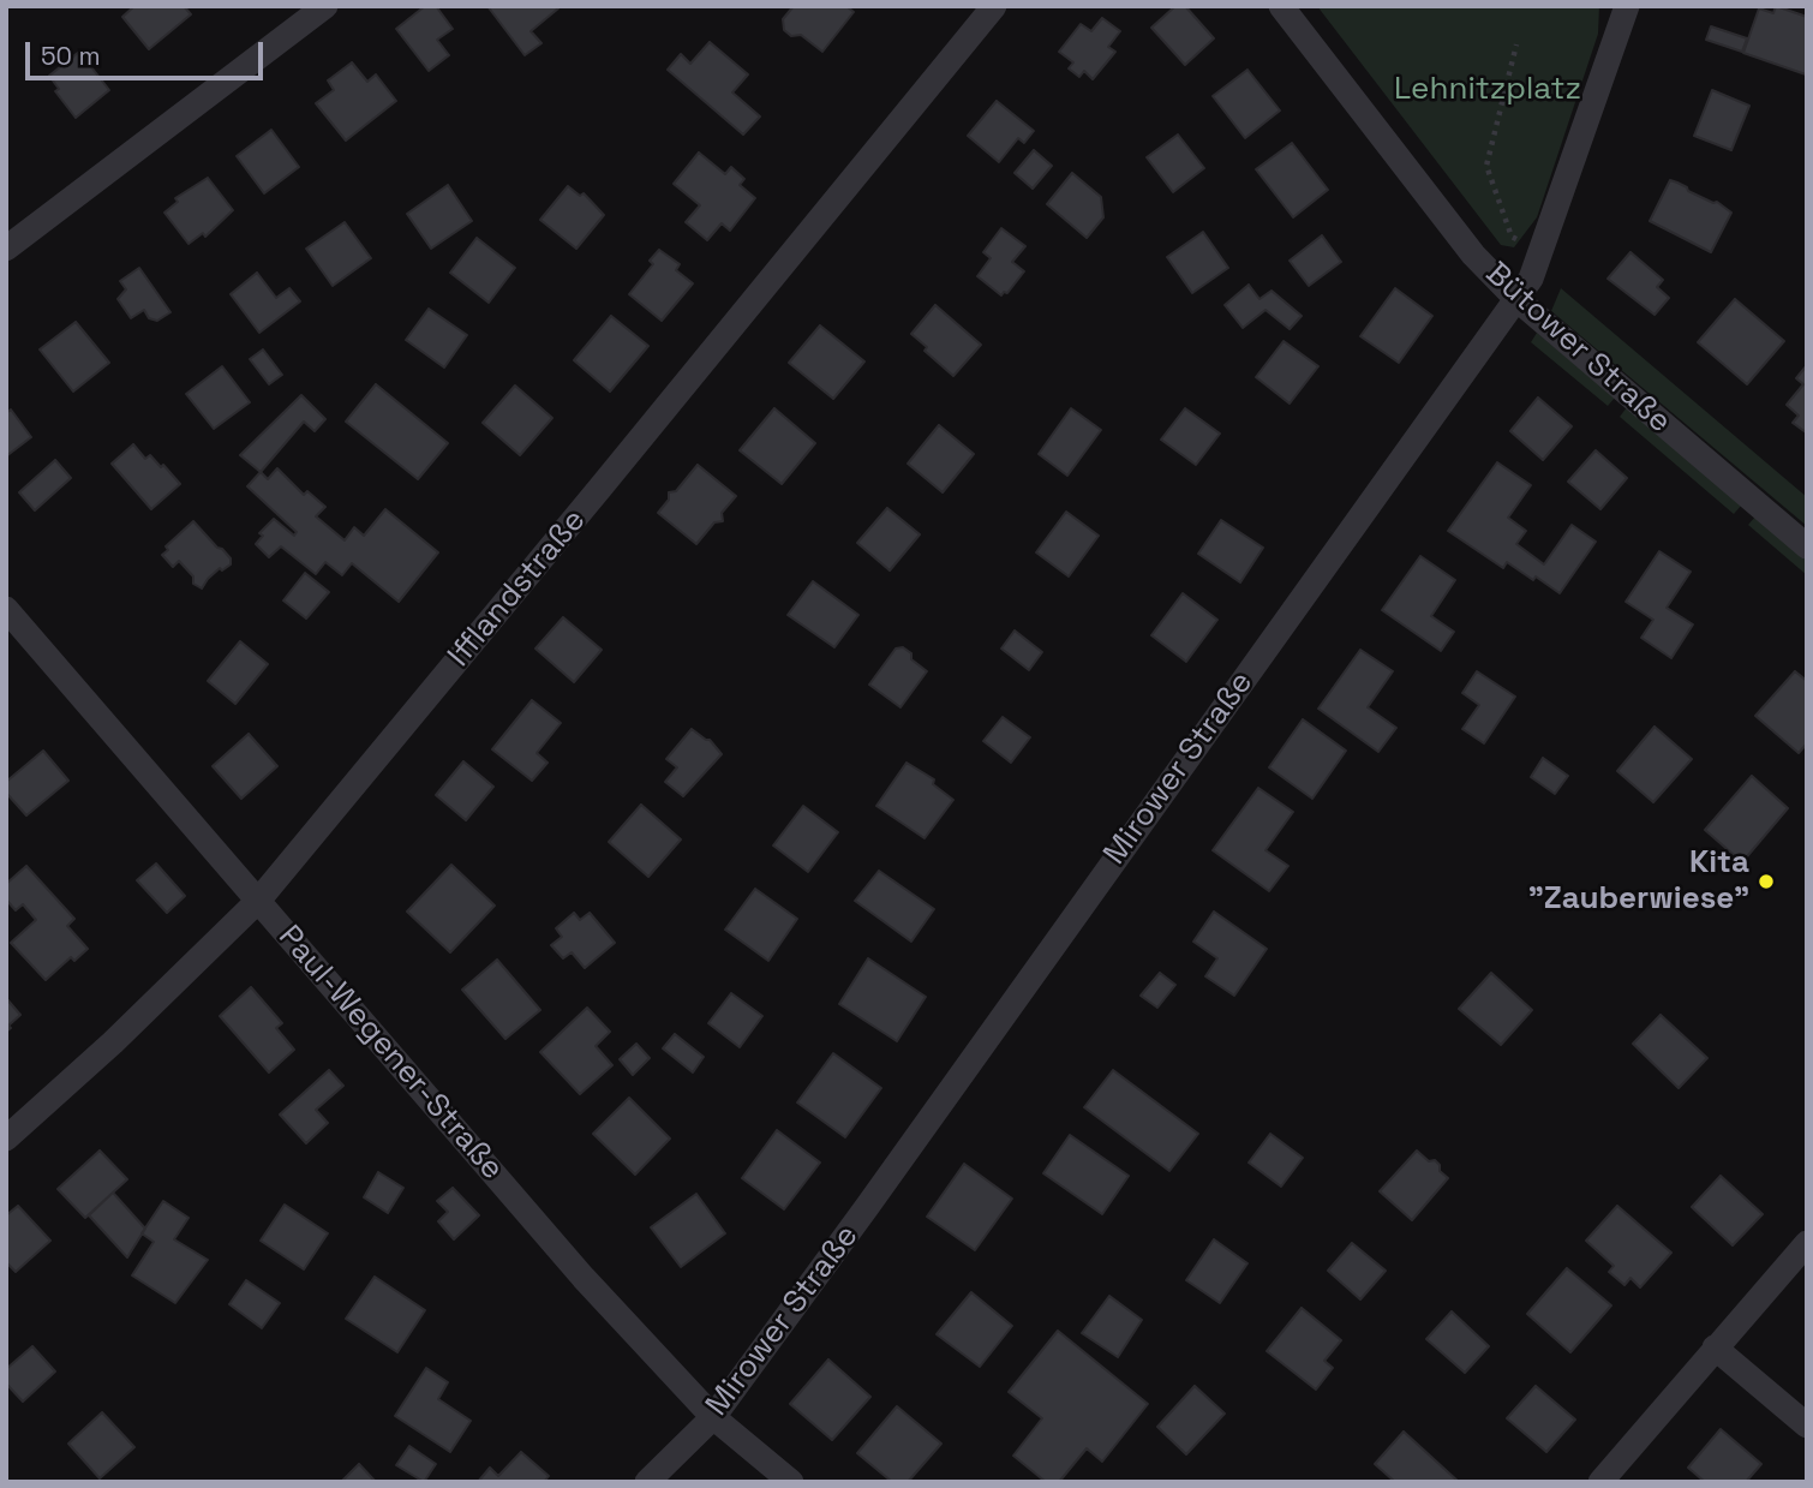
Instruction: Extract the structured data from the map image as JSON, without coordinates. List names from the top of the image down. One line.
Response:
{"streets":{"street":["Bütower Straße","Ifflandstraße","Mirower Straße","Paul-Wegener-Straße"]},"crossings":[["Bütower Straße","Mirower Straße"],["Ifflandstraße","Paul-Wegener-Straße"],["Mirower Straße","Paul-Wegener-Straße"]],"parks":["Lehnitzplatz"],"places":["Kita \"Zauberwiese\""],"scale_bar":"50 m"}
